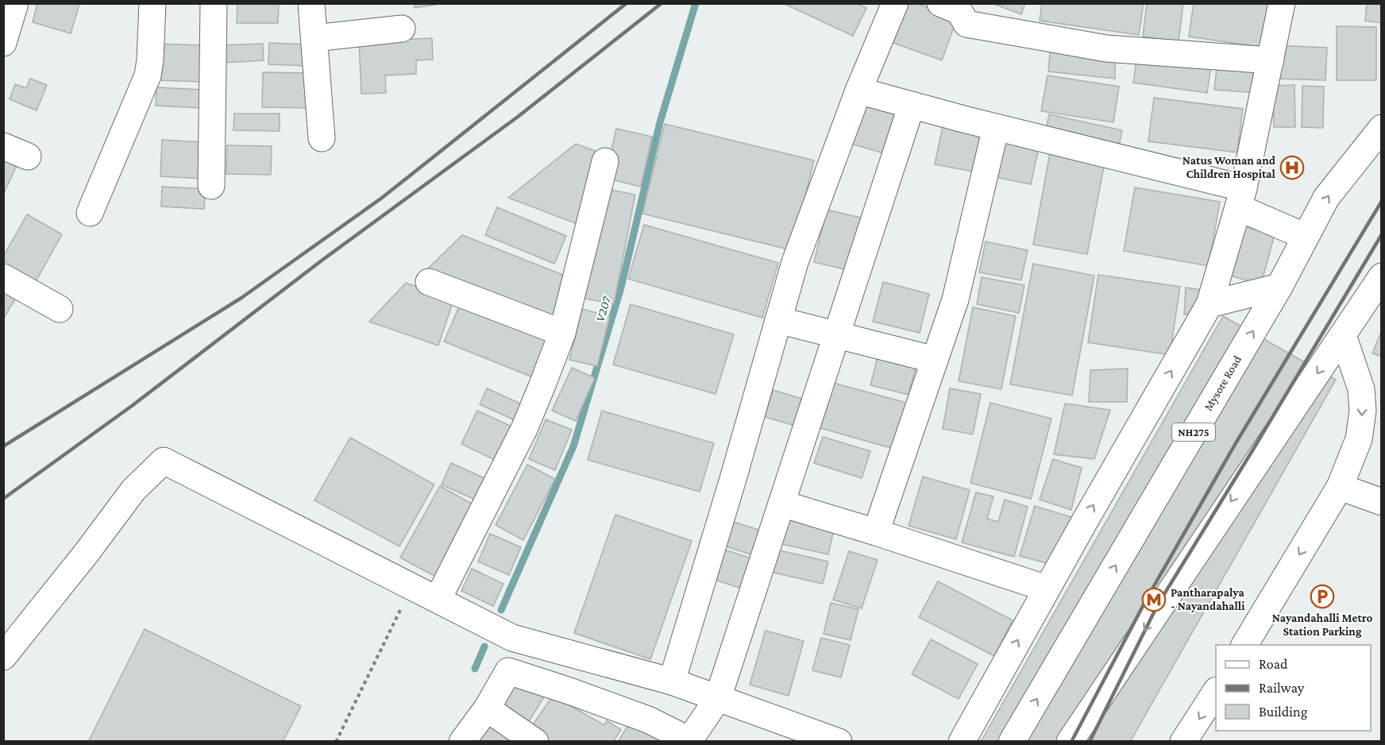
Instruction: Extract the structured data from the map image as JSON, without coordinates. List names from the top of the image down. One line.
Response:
{"streets":{"main road":["Mysore Road","NH275"]},"water":["V207"],"places":{"hospital":["Natus Woman and Children Hospital"],"parking":["Nayandahalli Metro Station Parking"],"metro station":["Pantharapalya - Nayandahalli"]},"legend":["Road","Railway","Building"]}
